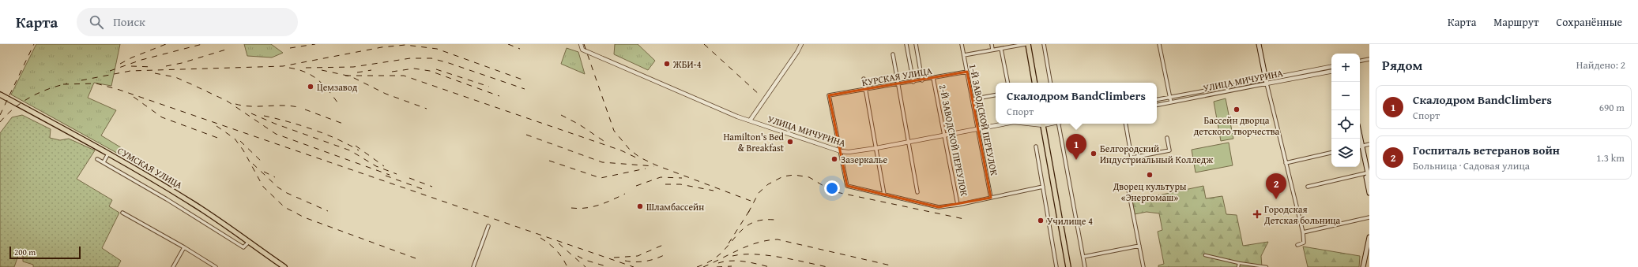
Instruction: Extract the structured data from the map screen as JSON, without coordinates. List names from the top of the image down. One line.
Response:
{"streets":{"main road":["СУМСКАЯ УЛИЦА"],"street":["КУРСКАЯ УЛИЦА","УЛИЦА МИЧУРИНА","1-Й ЗАВОДСКОЙ ПЕРЕУЛОК","2-Й ЗАВОДСКОЙ ПЕРЕУЛОК"]},"crossings":[["КУРСКАЯ УЛИЦА","УЛИЦА МИЧУРИНА"],["КУРСКАЯ УЛИЦА","1-Й ЗАВОДСКОЙ ПЕРЕУЛОК"],["КУРСКАЯ УЛИЦА","2-Й ЗАВОДСКОЙ ПЕРЕУЛОК"],["УЛИЦА МИЧУРИНА","1-Й ЗАВОДСКОЙ ПЕРЕУЛОК"],["УЛИЦА МИЧУРИНА","2-Й ЗАВОДСКОЙ ПЕРЕУЛОК"]],"places":{"other":["ЖБИ-4","Цемзавод","Бассейн дворца детского творчества","Hamilton's Bed & Breakfast","Белгородский Индустриальный Колледж","Зазеркалье","Дворец культуры «Энергомаш»","Шламбассейн","Училище 4"],"health":["Городская Детская больница"]},"scale_bar":"200 m","page":{"header":"Карта","search":"Поиск","nav":["Карта","Маршрут","Сохранённые"],"heading":["Рядом","Найдено: 2"],"map_buttons":["+","−"],"popup":["Cкалодром BandClimbers","Спорт"],"list":[{"mark":"1","name":"Cкалодром BandClimbers","note":"Спорт","value":"690 m"},{"mark":"2","name":"Госпиталь ветеранов войн","note":"Больница · Садовая улица","value":"1.3 km"}],"pins":["1","2"],"scale":"200 m"}}
